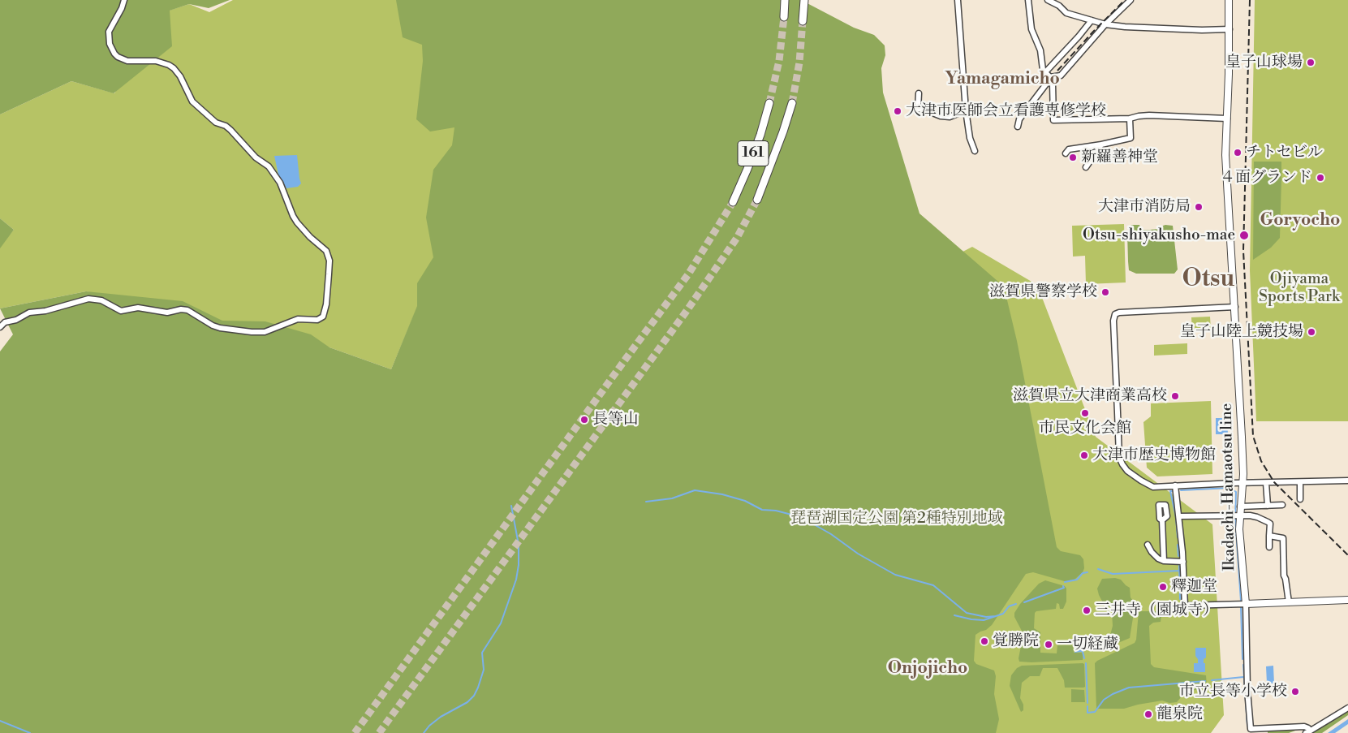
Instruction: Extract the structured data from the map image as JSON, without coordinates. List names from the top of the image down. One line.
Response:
{"streets":{"highway":["161"],"main road":["Ikadachi-Hamaotsu line"]},"districts":["Yamagamicho","Goryocho","Otsu","Onjojicho"],"parks":["Ojiyama Sports Park","琵琶湖国定公園 第2種特別地域"],"places":["皇子山球場","大津市医師会立看護専修学校","チトセビル","新羅善神堂","４面グランド","大津市消防局","Otsu-shiyakusho-mae","滋賀県警察学校","皇子山陸上競技場","滋賀県立大津商業高校","市民文化会館","長等山","大津市歴史博物館","釋迦堂","三井寺（園城寺）","覚勝院","一切経蔵","市立長等小学校","龍泉院"]}
